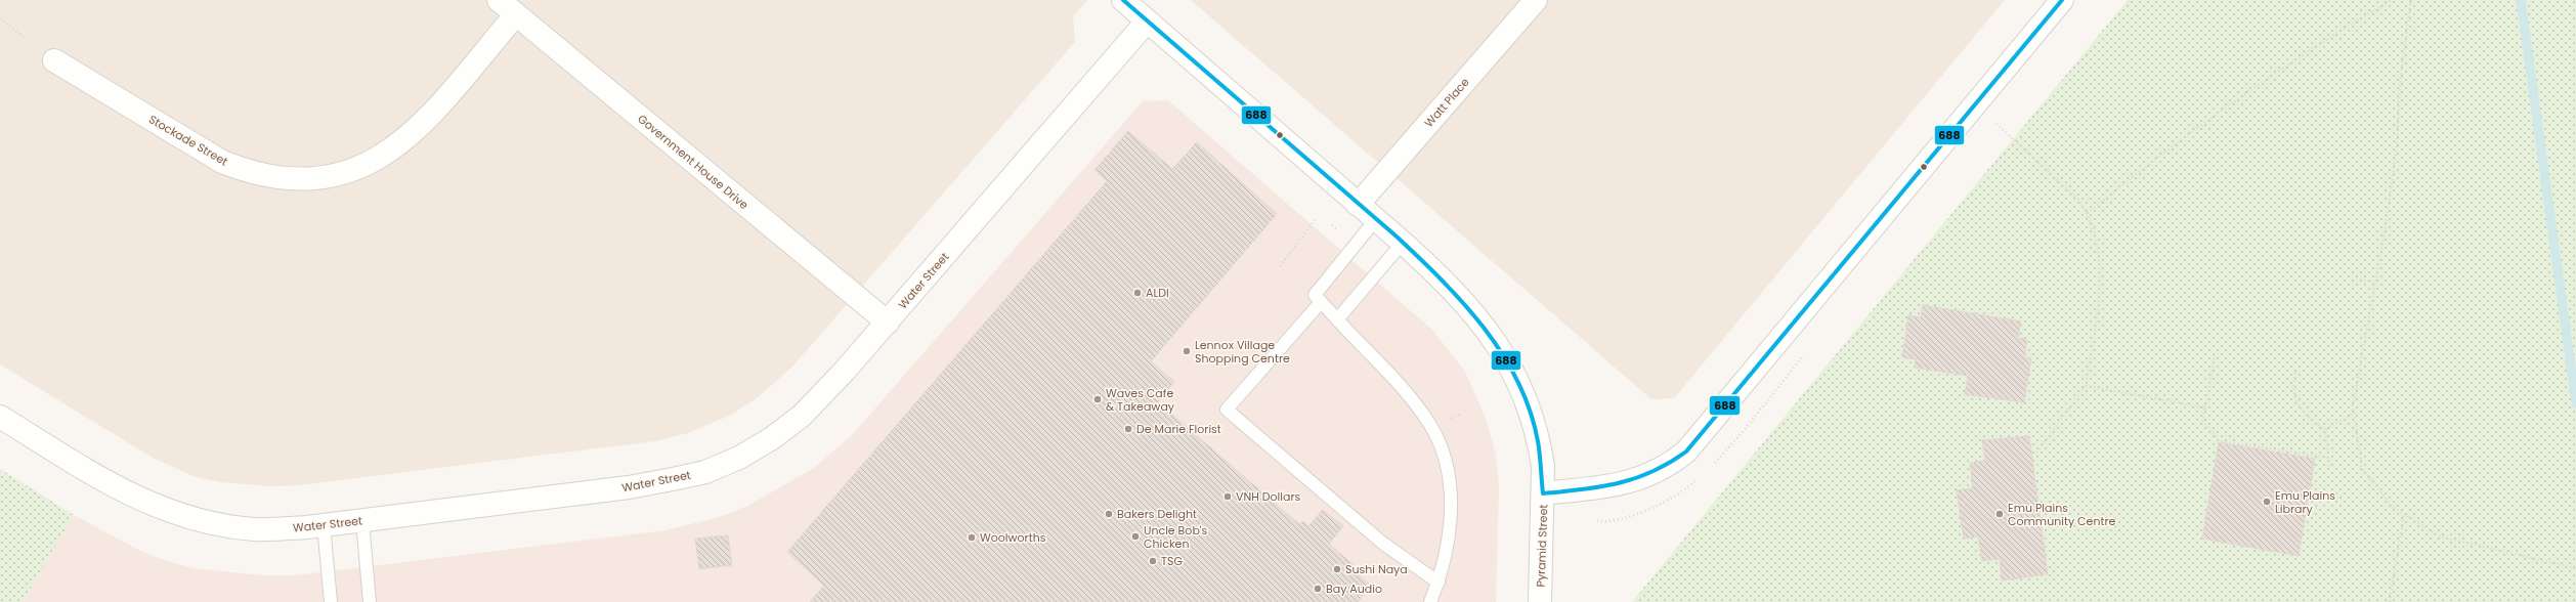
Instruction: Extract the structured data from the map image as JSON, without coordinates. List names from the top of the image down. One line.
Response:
{"streets":{"street":["Watt Place","Stockade Street","Government House Drive","Water Street","Pyramid Street"]},"crossings":[["Watt Place","Pyramid Street"],["Stockade Street","Government House Drive"],["Government House Drive","Water Street"],["Water Street","Pyramid Street"]],"places":["ALDI","Lennox Village Shopping Centre","Waves Cafe & Takeaway","De Marie Florist","VNH Dollars","Emu Plains Library","Bakers Delight","Emu Plains Community Centre","Uncle Bob's Chicken","Woolworths","TSG","Sushi Naya","Bay Audio"],"lines":["transit line 688"]}
